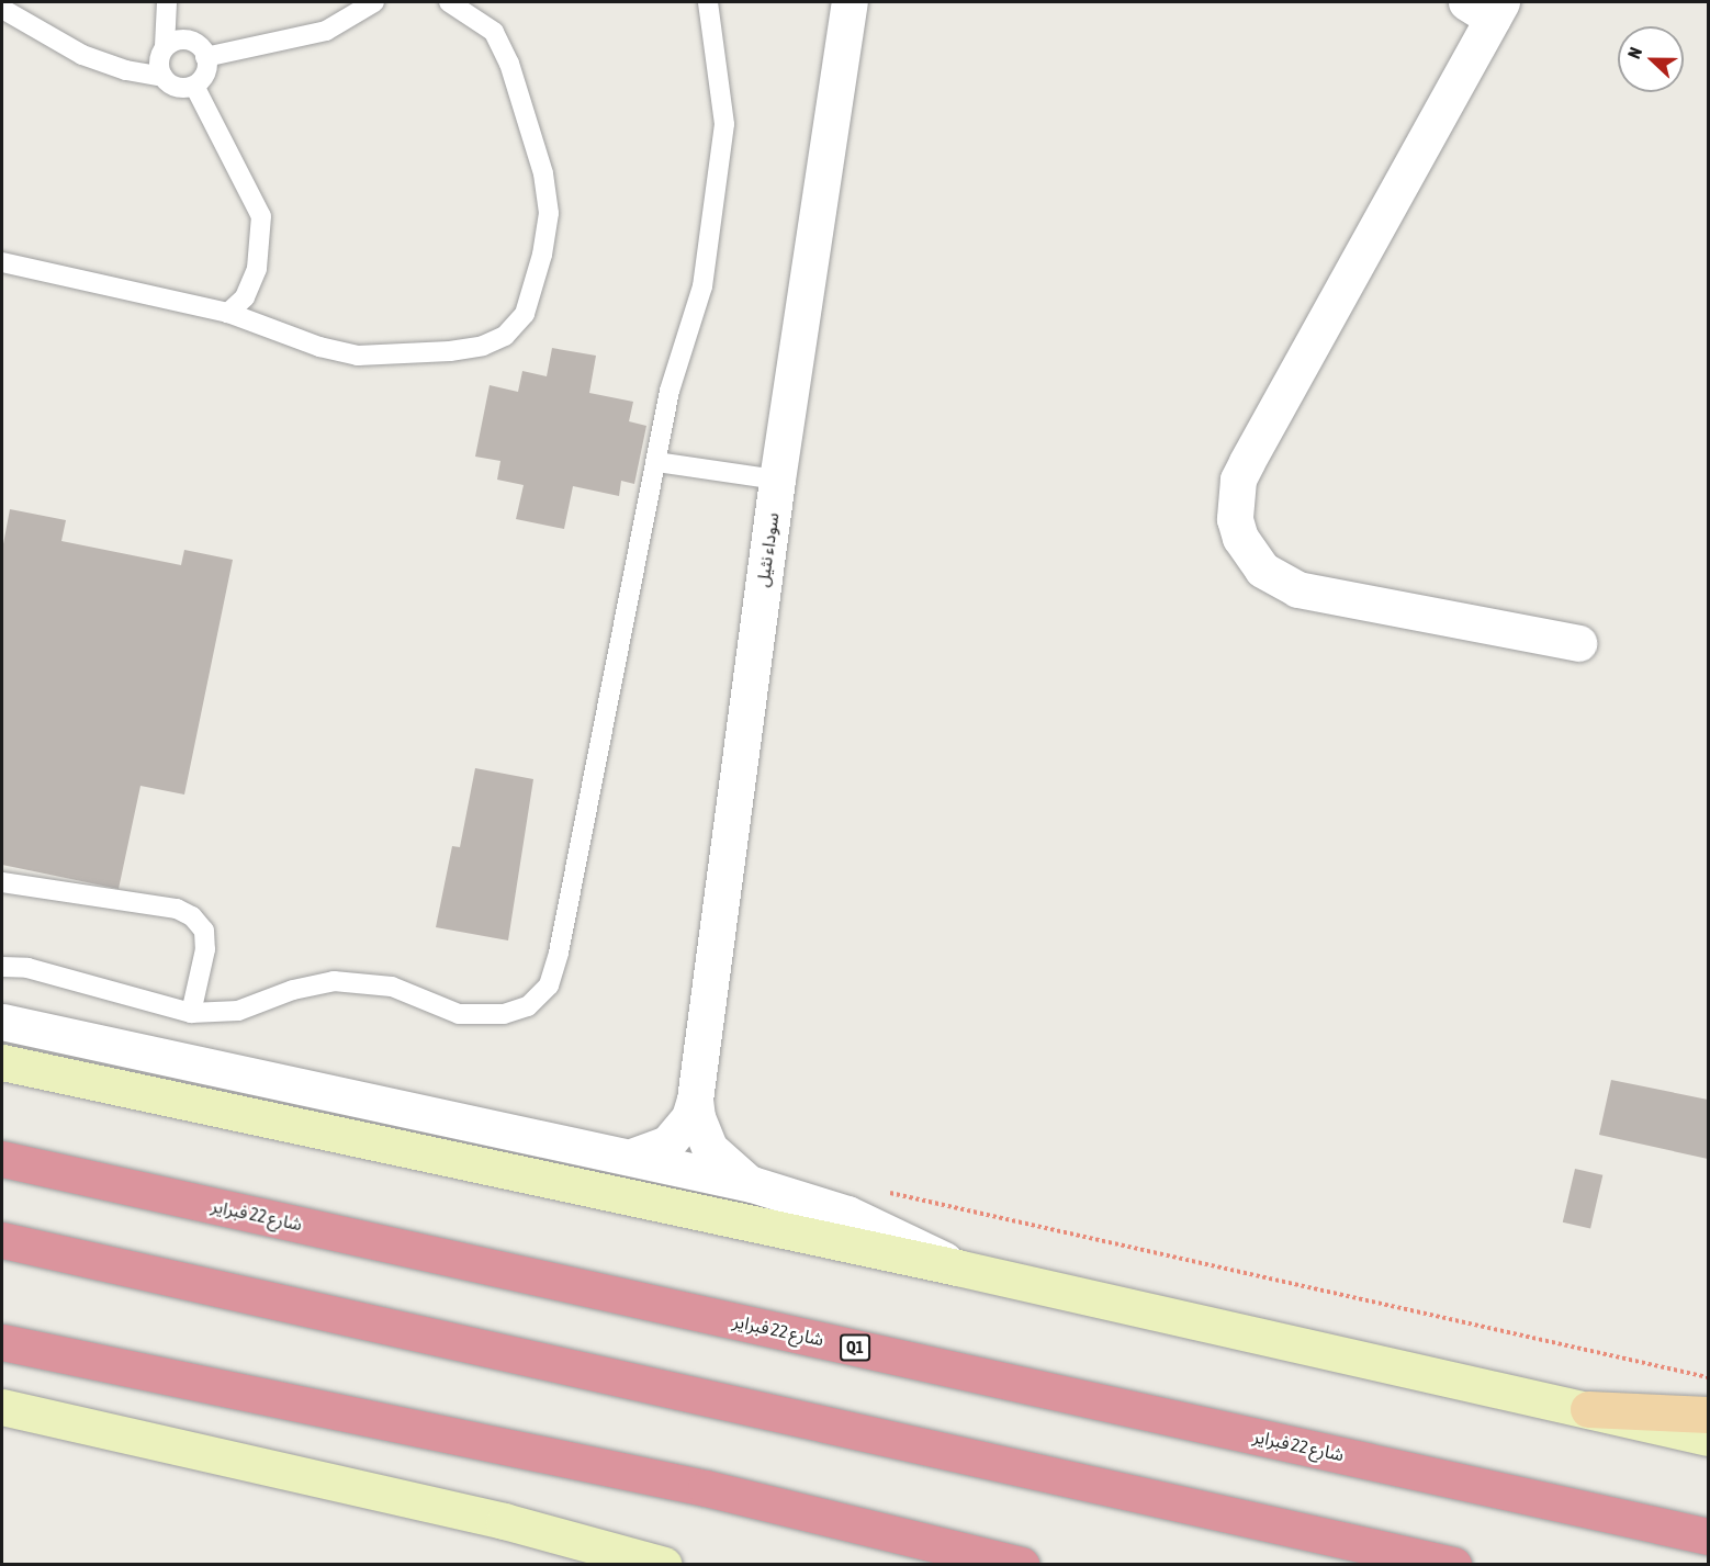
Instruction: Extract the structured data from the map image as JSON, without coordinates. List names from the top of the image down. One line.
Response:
{"streets":{"highway":["شارع 22 فبراير","Q1"],"street":["سوداء نثيل"]},"north":"left"}
